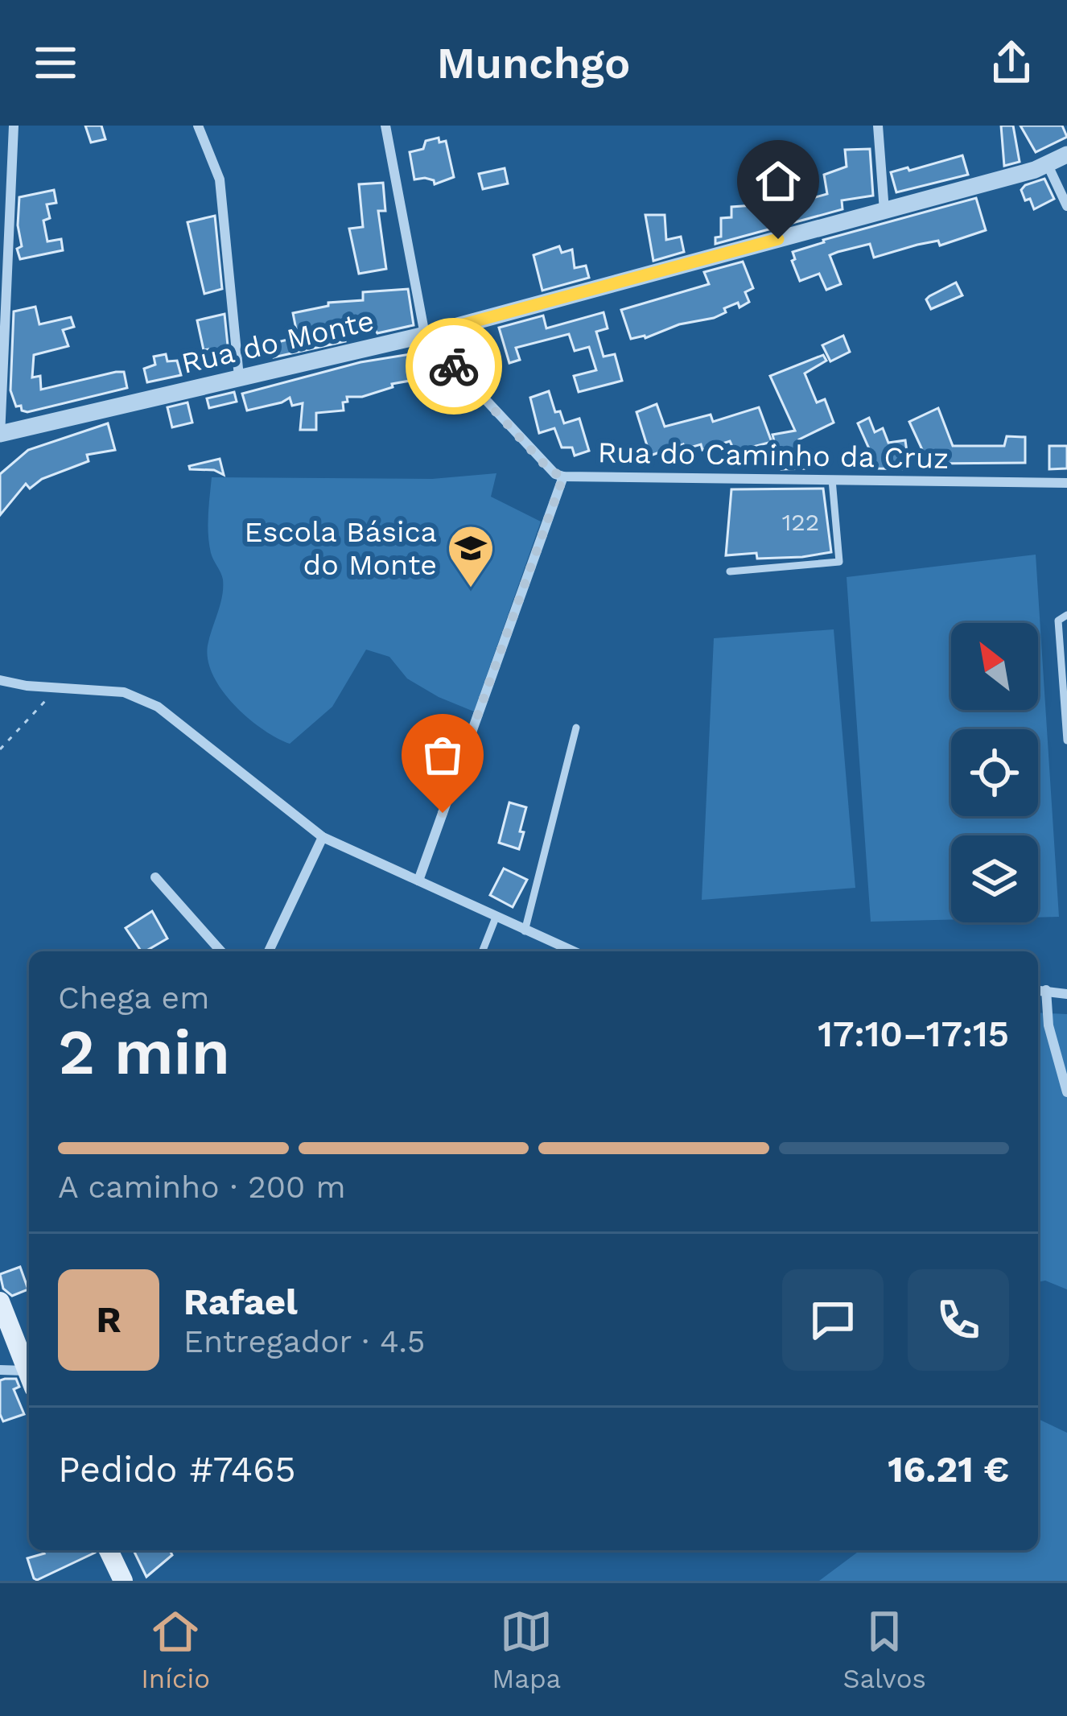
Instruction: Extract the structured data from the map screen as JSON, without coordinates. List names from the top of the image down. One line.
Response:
{"streets":{"street":["Rua do Monte","Rua do Caminho da Cruz"]},"crossings":[["Rua do Monte","Rua do Caminho da Cruz"]],"places":{"school or university":["Escola Básica do Monte"]},"house_numbers":["122"],"north":"top left","page":{"header":"Munchgo","heading":["2 min","Chega em","17:10–17:15"],"panel":["Rafael","Entregador · 4.5","Pedido #7465","16.21 €"],"bar":"A caminho · 200 m","round":"R","tabs":["Início","Mapa","Salvos"]}}
